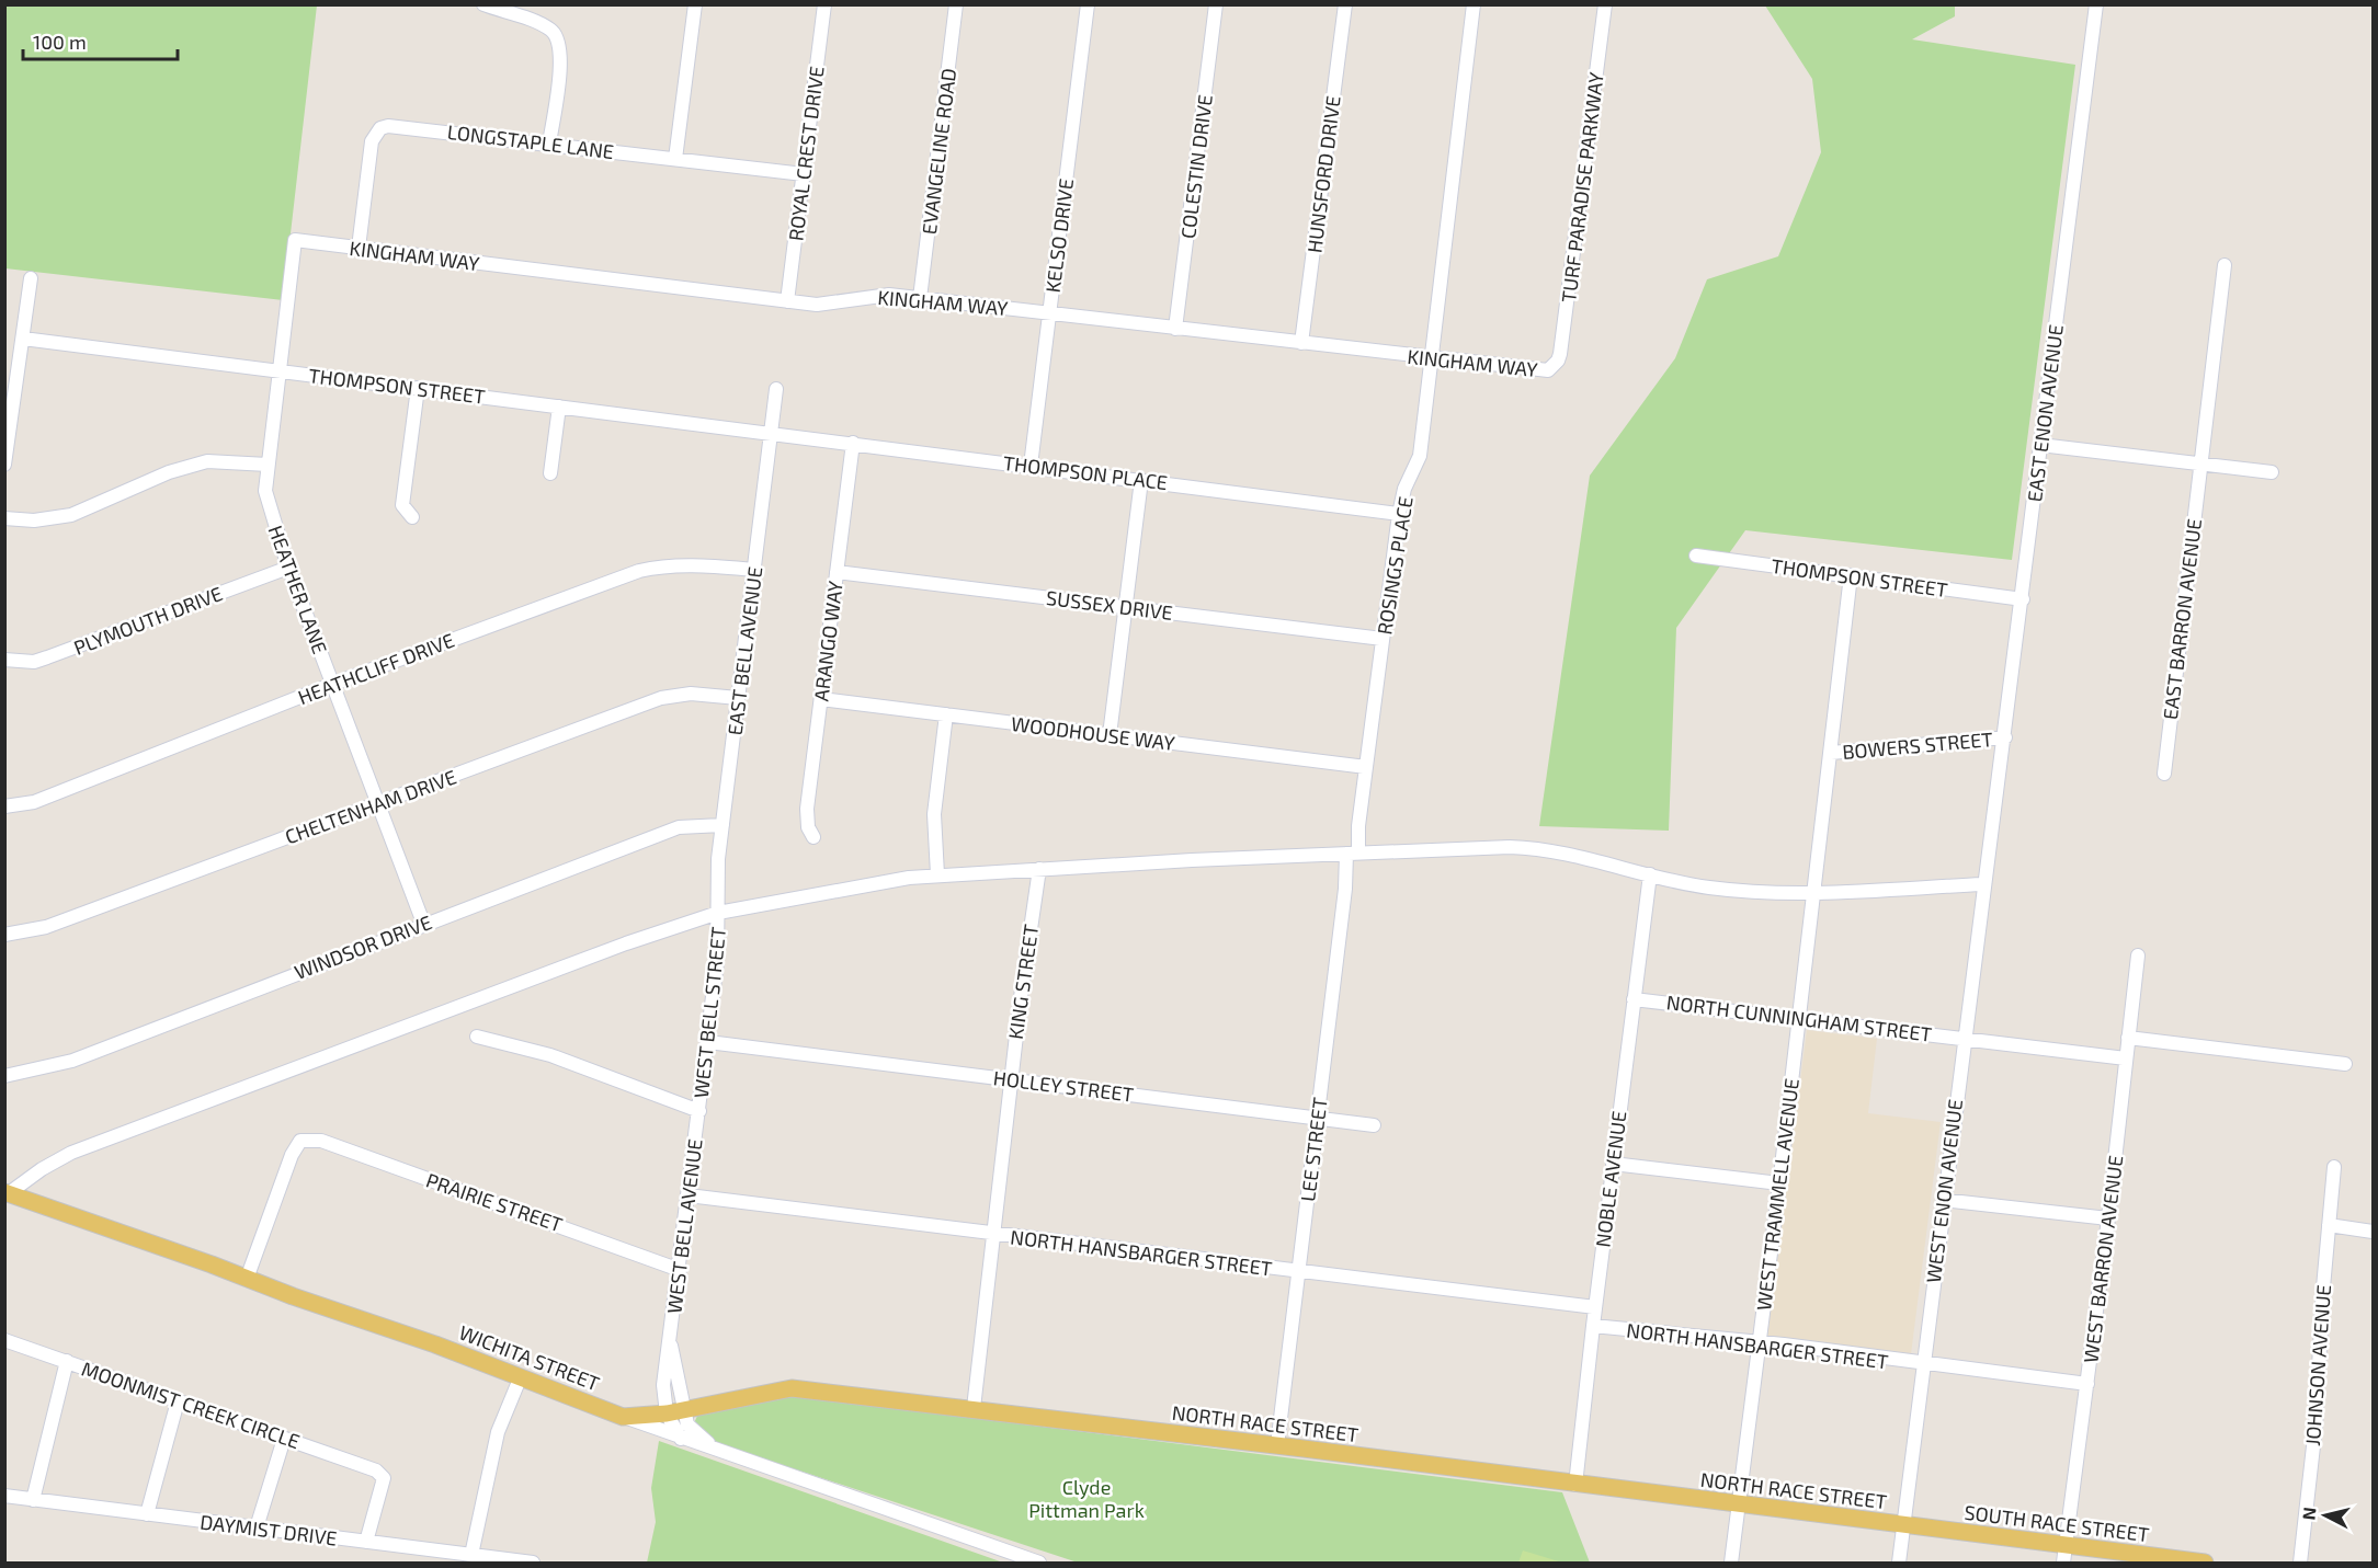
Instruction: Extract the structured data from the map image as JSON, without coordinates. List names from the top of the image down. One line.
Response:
{"streets":{"main road":["WICHITA STREET","NORTH RACE STREET","SOUTH RACE STREET"],"street":["LONGSTAPLE LANE","EVANGELINE ROAD","ROYAL CREST DRIVE","COLESTIN DRIVE","HUNSFORD DRIVE","TURF PARADISE PARKWAY","KELSO DRIVE","KINGHAM WAY","THOMPSON STREET","EAST ENON AVENUE","THOMPSON PLACE","ROSINGS PLACE","HEATHER LANE","SUSSEX DRIVE","EAST BARRON AVENUE","PLYMOUTH DRIVE","ARANGO WAY","EAST BELL AVENUE","HEATHCLIFF DRIVE","WOODHOUSE WAY","BOWERS STREET","CHELTENHAM DRIVE","WINDSOR DRIVE","KING STREET","WEST BELL STREET","NORTH CUNNINGHAM STREET","HOLLEY STREET","LEE STREET","NOBLE AVENUE","WEST ENON AVENUE","WEST TRAMMELL AVENUE","PRAIRIE STREET","WEST BELL AVENUE","NORTH HANSBARGER STREET","WEST BARRON AVENUE","JOHNSON AVENUE","MOONMIST CREEK CIRCLE","DAYMIST DRIVE"]},"crossings":[["LONGSTAPLE LANE","ROYAL CREST DRIVE"],["LONGSTAPLE LANE","KINGHAM WAY"],["EVANGELINE ROAD","KINGHAM WAY"],["ROYAL CREST DRIVE","KINGHAM WAY"],["COLESTIN DRIVE","KINGHAM WAY"],["HUNSFORD DRIVE","KINGHAM WAY"],["TURF PARADISE PARKWAY","KINGHAM WAY"],["KELSO DRIVE","KINGHAM WAY"],["KELSO DRIVE","THOMPSON PLACE"],["KINGHAM WAY","ROSINGS PLACE"],["KINGHAM WAY","HEATHER LANE"],["THOMPSON STREET","EAST ENON AVENUE"],["THOMPSON STREET","THOMPSON PLACE"],["THOMPSON STREET","HEATHER LANE"],["THOMPSON STREET","EAST BELL AVENUE"],["THOMPSON STREET","WEST TRAMMELL AVENUE"],["EAST ENON AVENUE","BOWERS STREET"],["EAST ENON AVENUE","WEST ENON AVENUE"],["THOMPSON PLACE","ROSINGS PLACE"],["THOMPSON PLACE","ARANGO WAY"],["THOMPSON PLACE","EAST BELL AVENUE"],["ROSINGS PLACE","SUSSEX DRIVE"],["ROSINGS PLACE","WOODHOUSE WAY"],["ROSINGS PLACE","LEE STREET"],["HEATHER LANE","PLYMOUTH DRIVE"],["HEATHER LANE","HEATHCLIFF DRIVE"],["HEATHER LANE","CHELTENHAM DRIVE"],["HEATHER LANE","WINDSOR DRIVE"],["SUSSEX DRIVE","ARANGO WAY"],["ARANGO WAY","WOODHOUSE WAY"],["EAST BELL AVENUE","HEATHCLIFF DRIVE"],["EAST BELL AVENUE","CHELTENHAM DRIVE"],["EAST BELL AVENUE","WINDSOR DRIVE"],["EAST BELL AVENUE","WEST BELL STREET"],["BOWERS STREET","WEST TRAMMELL AVENUE"],["KING STREET","HOLLEY STREET"],["KING STREET","NORTH HANSBARGER STREET"],["KING STREET","NORTH RACE STREET"],["WEST BELL STREET","HOLLEY STREET"],["WEST BELL STREET","WEST BELL AVENUE"],["NORTH CUNNINGHAM STREET","NOBLE AVENUE"],["NORTH CUNNINGHAM STREET","WEST ENON AVENUE"],["NORTH CUNNINGHAM STREET","WEST TRAMMELL AVENUE"],["NORTH CUNNINGHAM STREET","WEST BARRON AVENUE"],["HOLLEY STREET","LEE STREET"],["LEE STREET","NORTH HANSBARGER STREET"],["LEE STREET","NORTH RACE STREET"],["NOBLE AVENUE","NORTH HANSBARGER STREET"],["NOBLE AVENUE","NORTH RACE STREET"],["WEST ENON AVENUE","NORTH HANSBARGER STREET"],["WEST ENON AVENUE","NORTH RACE STREET"],["WEST ENON AVENUE","SOUTH RACE STREET"],["WEST TRAMMELL AVENUE","NORTH HANSBARGER STREET"],["WEST TRAMMELL AVENUE","NORTH RACE STREET"],["PRAIRIE STREET","WEST BELL AVENUE"],["PRAIRIE STREET","WICHITA STREET"],["WEST BELL AVENUE","NORTH HANSBARGER STREET"],["WEST BELL AVENUE","NORTH RACE STREET"],["NORTH HANSBARGER STREET","WEST BARRON AVENUE"],["WEST BARRON AVENUE","SOUTH RACE STREET"],["WICHITA STREET","NORTH RACE STREET"],["MOONMIST CREEK CIRCLE","DAYMIST DRIVE"],["NORTH RACE STREET","SOUTH RACE STREET"]],"parks":["Clyde Pittman Park"],"scale_bar":"100 m","north":"left"}
